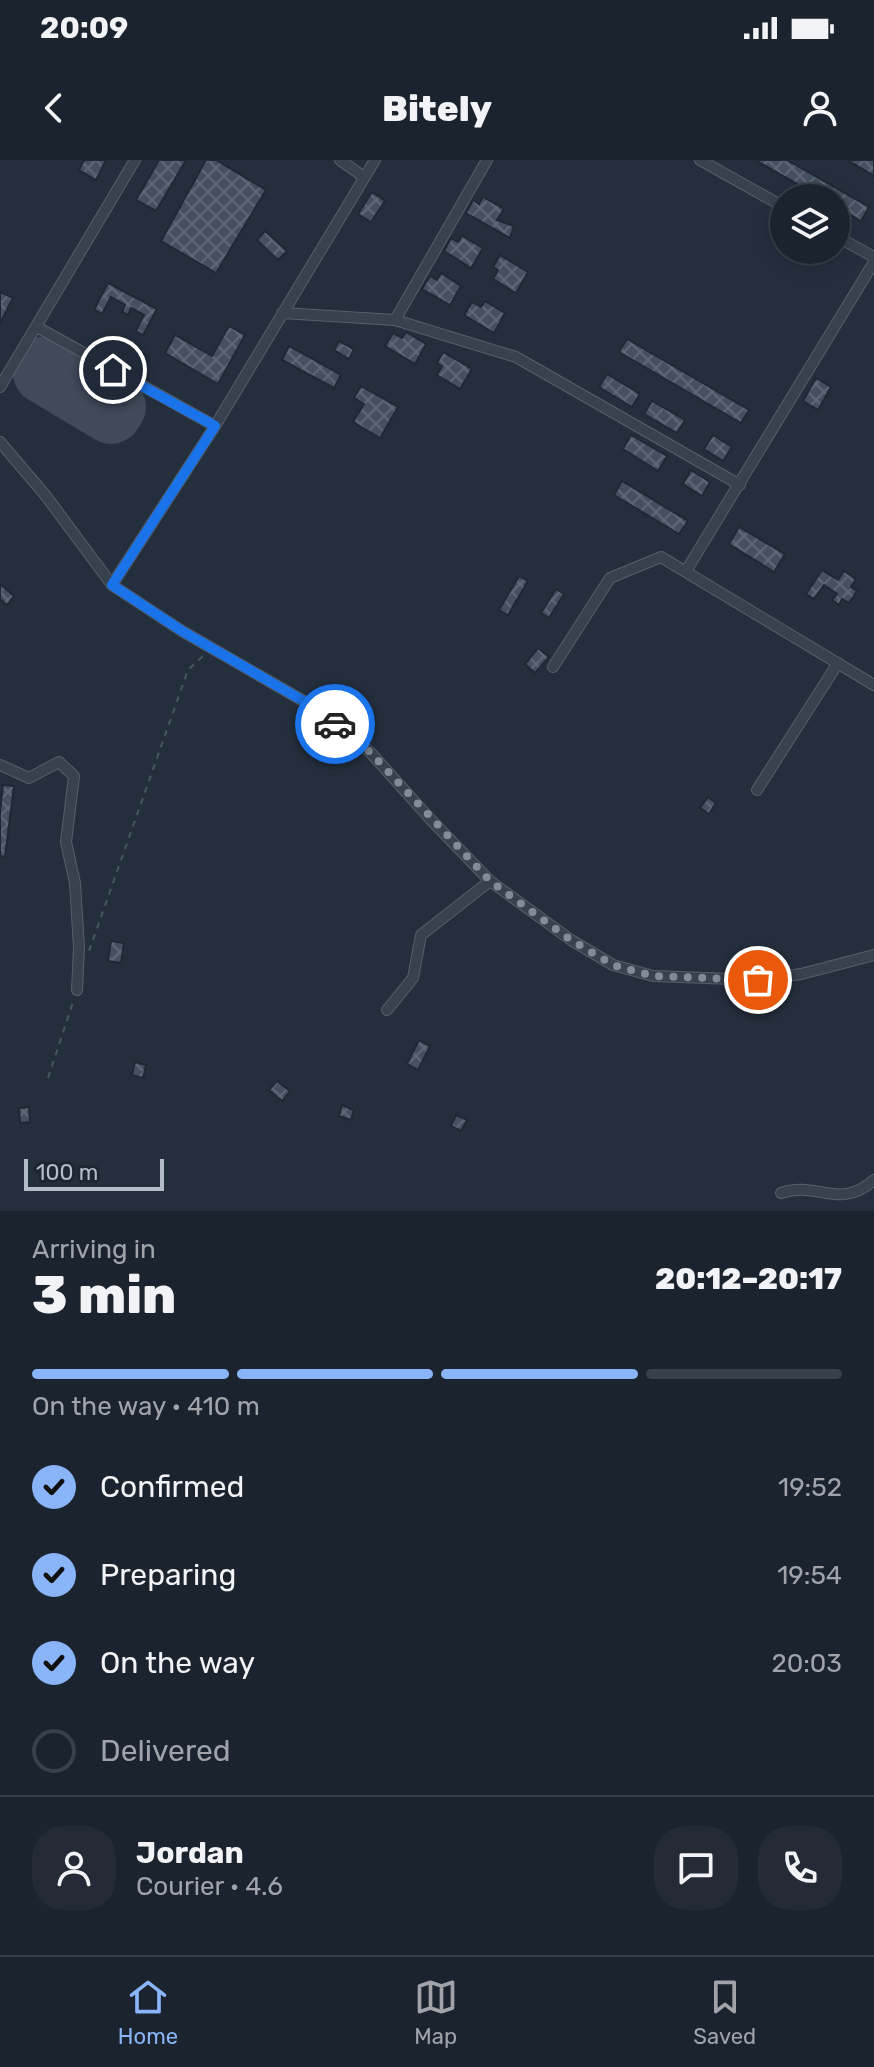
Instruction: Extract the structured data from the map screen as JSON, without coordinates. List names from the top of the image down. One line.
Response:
{"scale_bar":"100 m","page":{"status":"20:09","header":"Bitely","scale":"100 m","heading":["3 min","Arriving in","20:12–20:17"],"panel":["Jordan","Courier · 4.6"],"bar":"On the way · 410 m","list":[["Confirmed","19:52"],["Preparing","19:54"],["On the way","20:03"],"Delivered"],"tabs":["Home","Map","Saved"]}}
